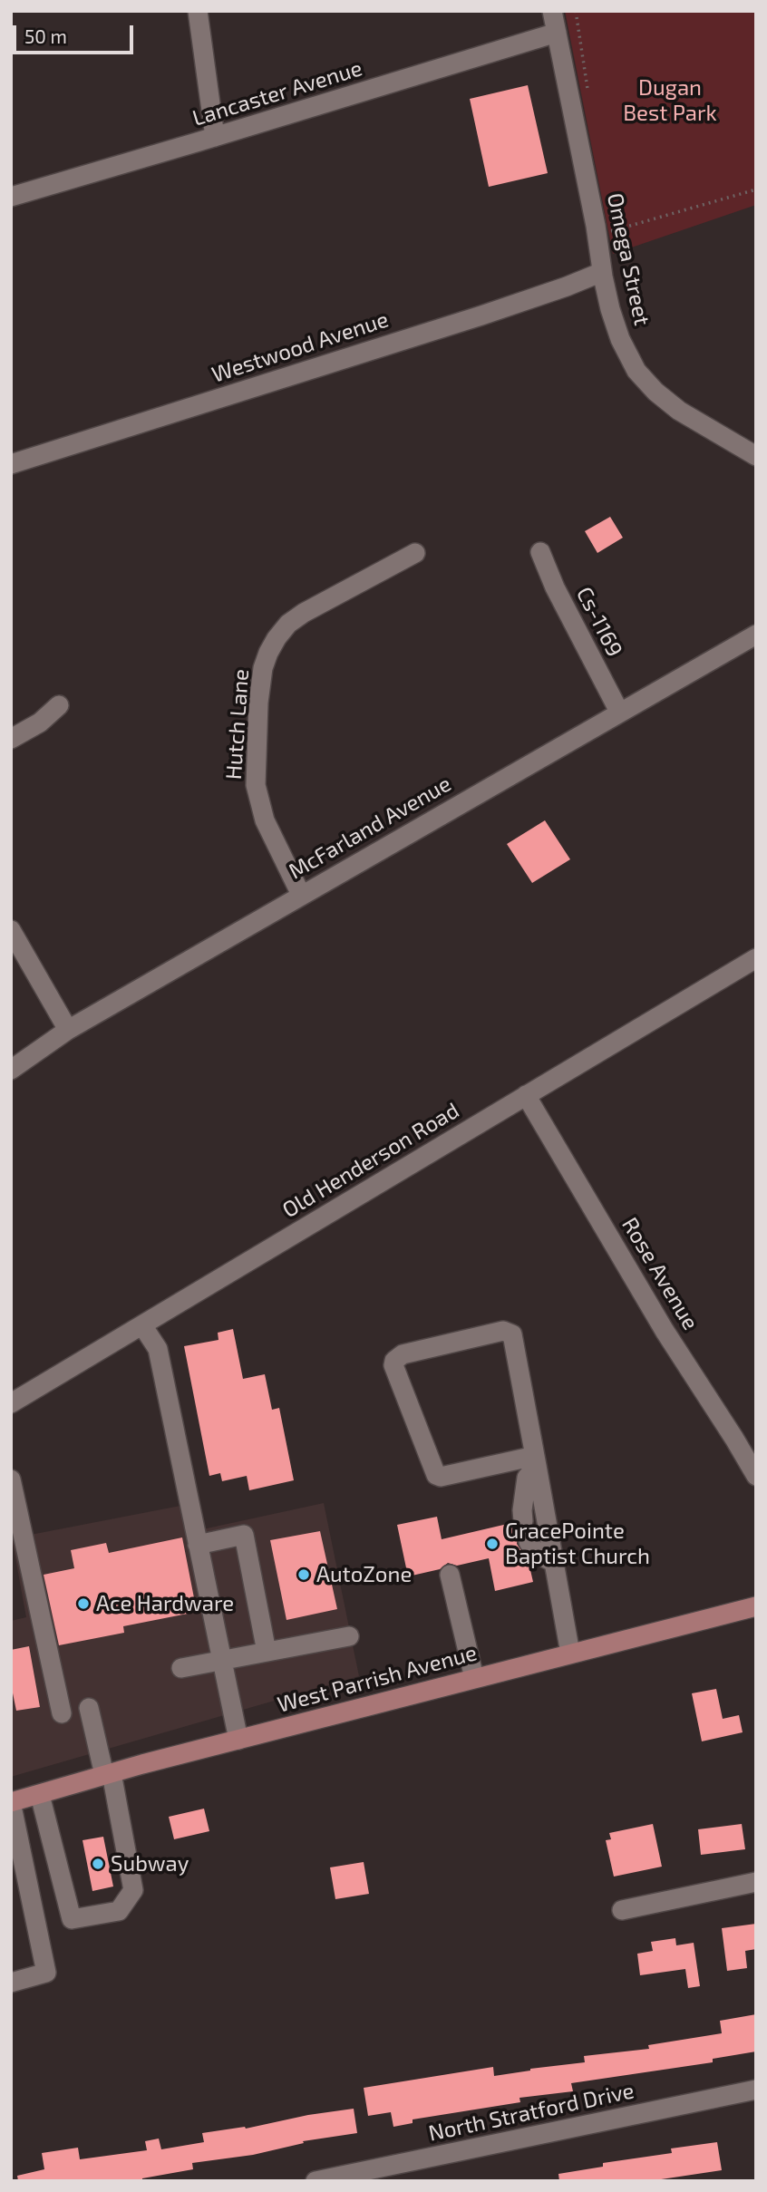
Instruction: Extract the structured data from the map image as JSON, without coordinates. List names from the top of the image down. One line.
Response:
{"streets":{"main road":["West Parrish Avenue"],"street":["Lancaster Avenue","Omega Street","Westwood Avenue","Cs-1169","Hutch Lane","McFarland Avenue","Old Henderson Road","Rose Avenue","North Stratford Drive"]},"crossings":[["Lancaster Avenue","Omega Street"],["Omega Street","Westwood Avenue"],["Cs-1169","McFarland Avenue"],["Hutch Lane","McFarland Avenue"],["Old Henderson Road","Rose Avenue"]],"parks":["Dugan Best Park"],"places":["GracePointe Baptist Church","AutoZone","Ace Hardware","Subway"],"scale_bar":"50 m"}
